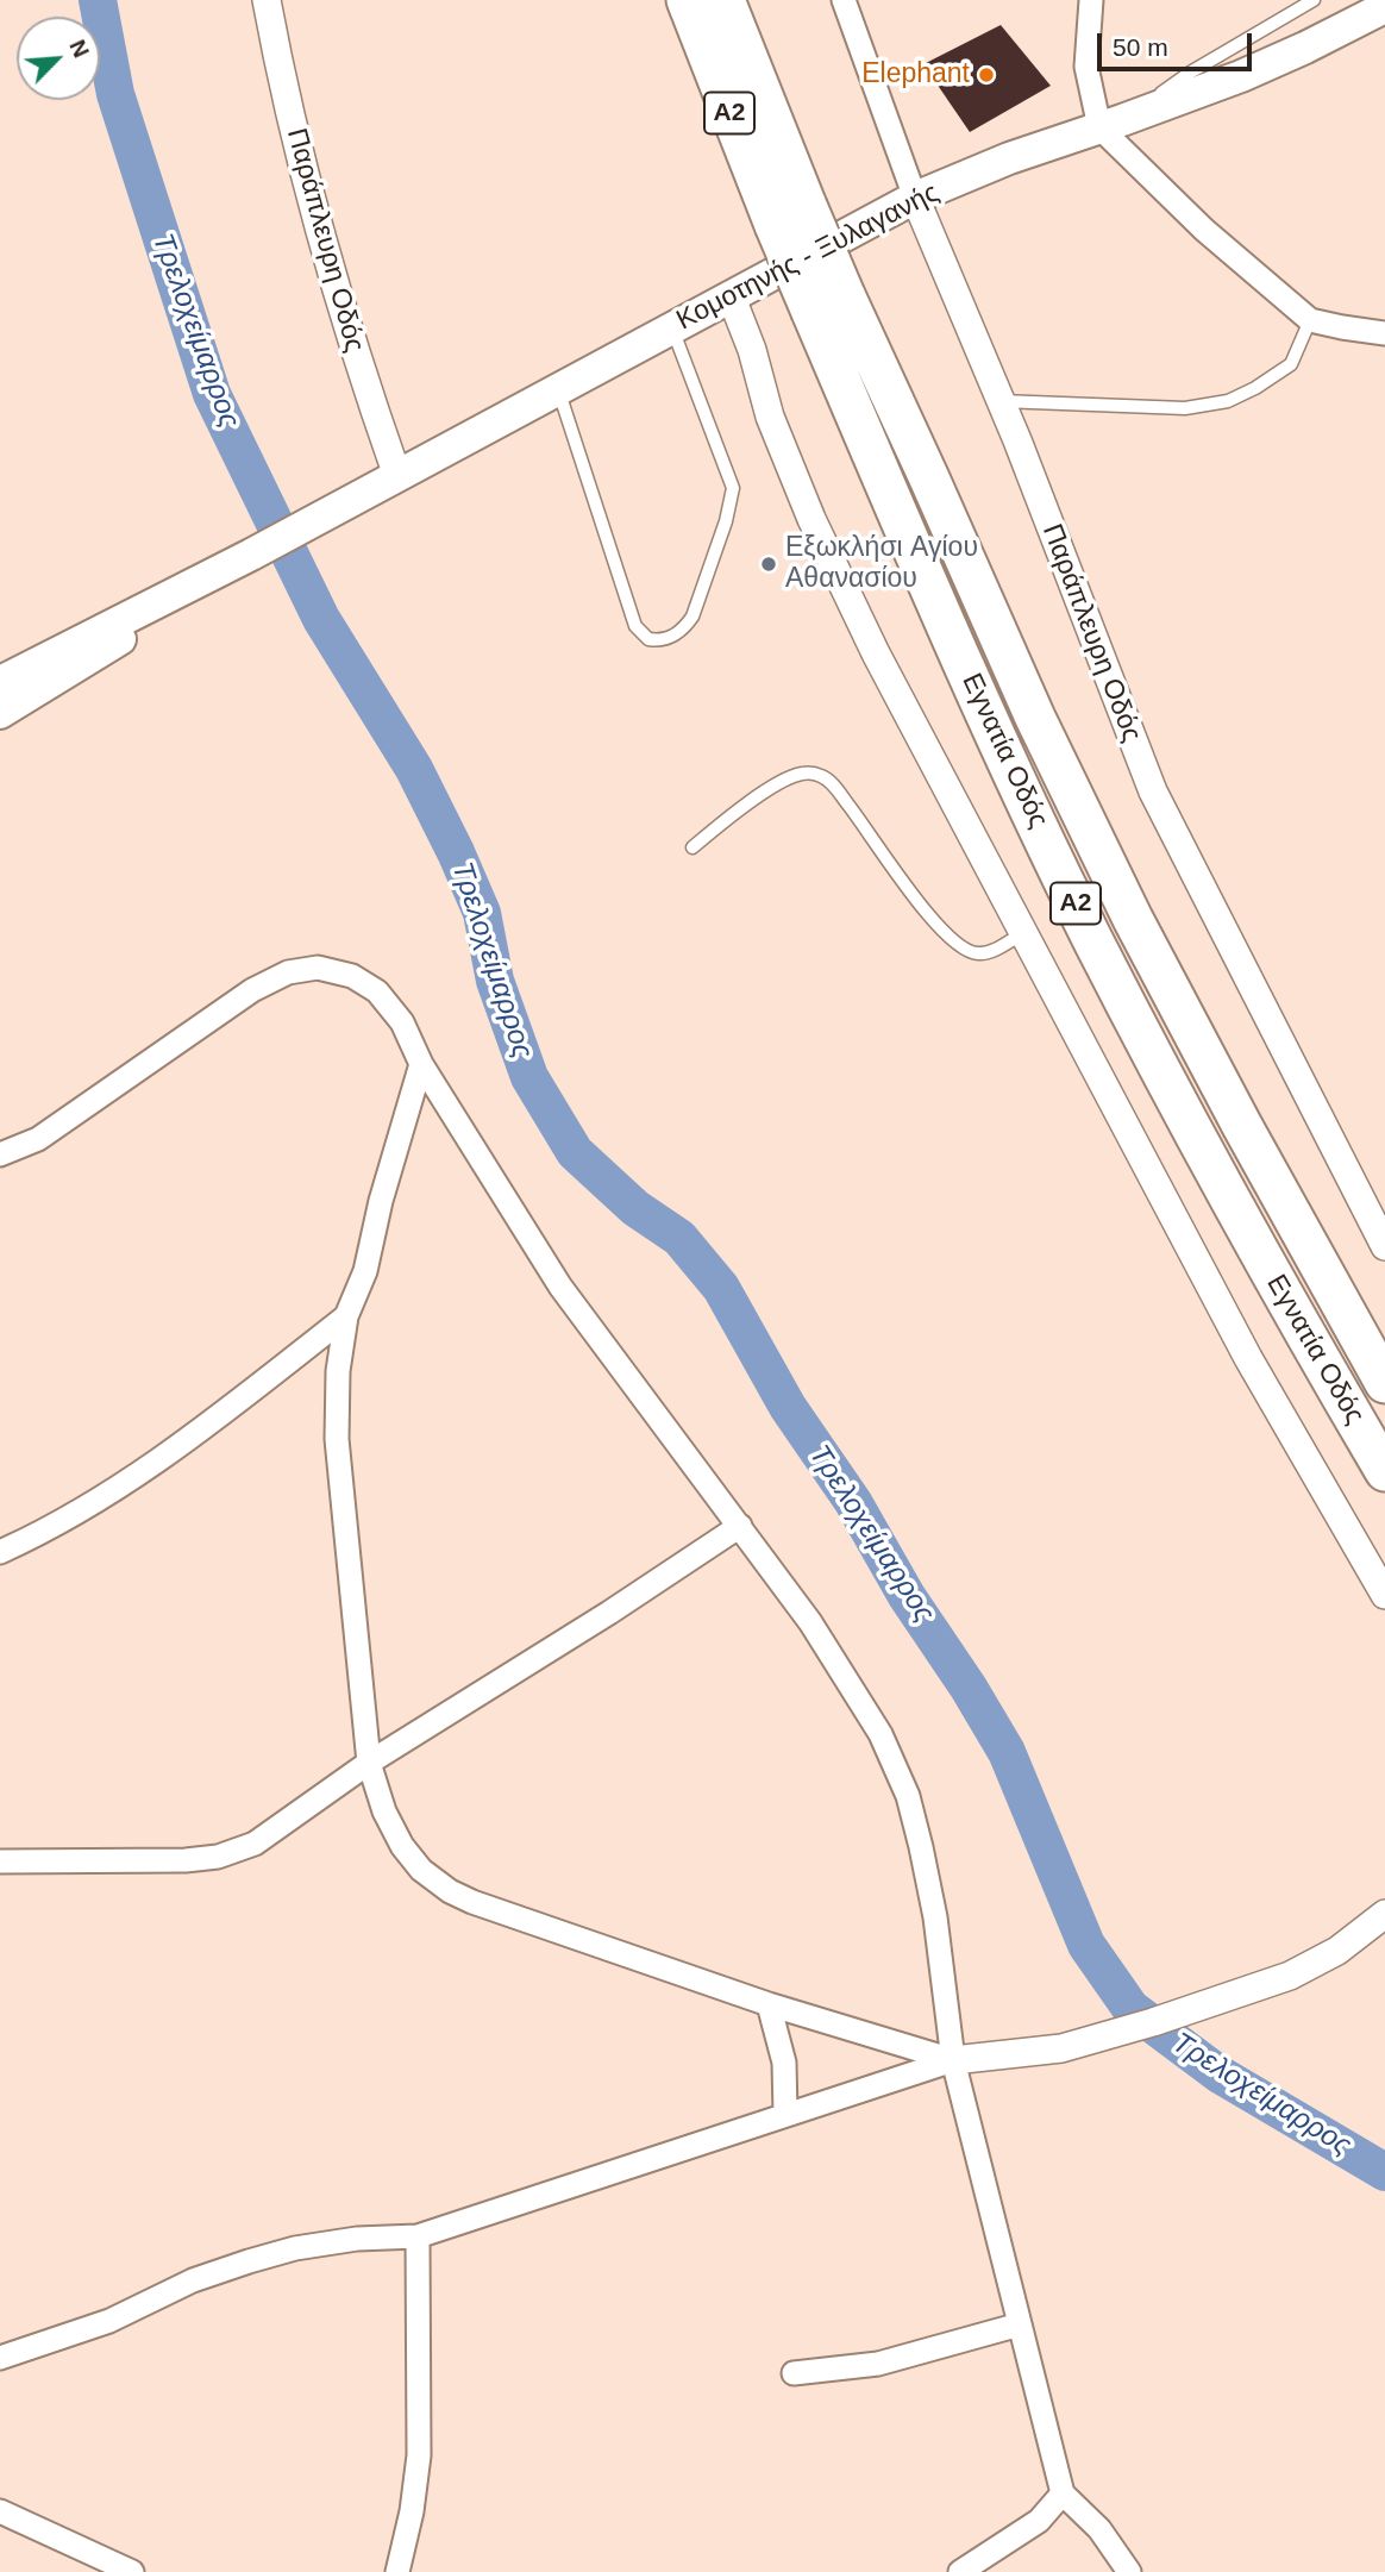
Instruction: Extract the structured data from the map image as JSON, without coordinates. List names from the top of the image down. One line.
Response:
{"streets":{"highway":["Α2","Εγνατία Οδός"],"main road":["Κομοτηνής - Ξυλαγανής"],"street":["Παράπλευρη Οδός"]},"crossings":[["Παράπλευρη Οδός","Κομοτηνής - Ξυλαγανής"]],"water":["Τρελοχείμαρρος"],"places":["Elephant","Εξωκλήσι Αγίου Αθανασίου"],"scale_bar":"50 m","north":"top right"}
